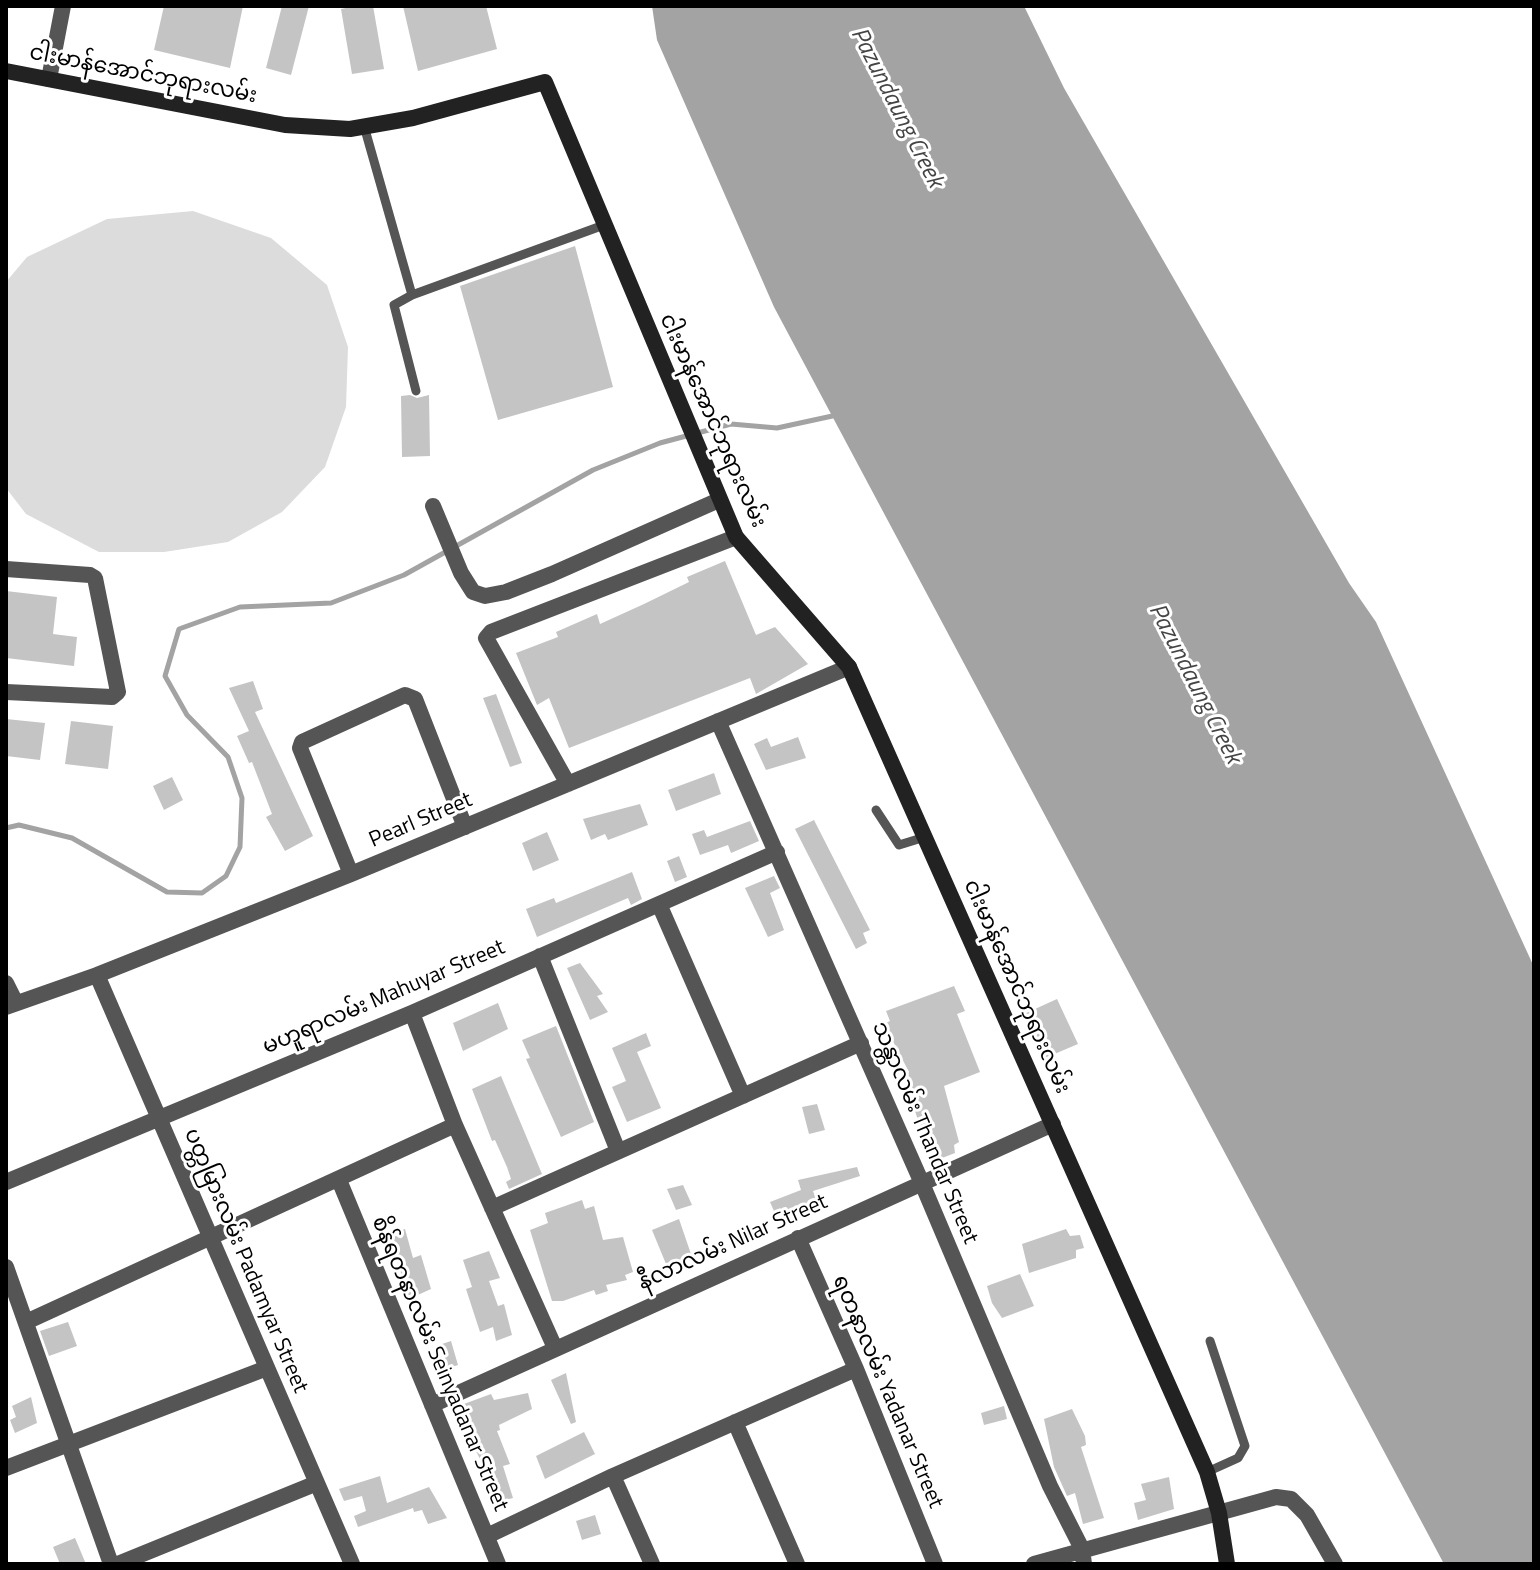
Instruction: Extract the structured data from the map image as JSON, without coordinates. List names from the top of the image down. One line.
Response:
{"streets":{"main road":["ငါးမာန်အောင်ဘုရားလမ်း"],"street":["Pearl Street","မဟူရာလမ်း Mahuyar Street","သန္တာလမ်း Thandar Street","နီလာလမ်း Nilar Street","ပတ္တမြားလမ်း Padamyar Street","စိန်ရတနာလမ်း Seinyadanar Street","ရတနာလမ်း Yadanar Street"]},"crossings":[["ငါးမာန်အောင်ဘုရားလမ်း","Pearl Street"],["ငါးမာန်အောင်ဘုရားလမ်း","နီလာလမ်း Nilar Street"],["Pearl Street","သန္တာလမ်း Thandar Street"],["Pearl Street","ပတ္တမြားလမ်း Padamyar Street"],["မဟူရာလမ်း Mahuyar Street","သန္တာလမ်း Thandar Street"],["မဟူရာလမ်း Mahuyar Street","ပတ္တမြားလမ်း Padamyar Street"],["သန္တာလမ်း Thandar Street","နီလာလမ်း Nilar Street"],["နီလာလမ်း Nilar Street","စိန်ရတနာလမ်း Seinyadanar Street"],["နီလာလမ်း Nilar Street","ရတနာလမ်း Yadanar Street"]],"water":["Pazundaung Creek"]}
